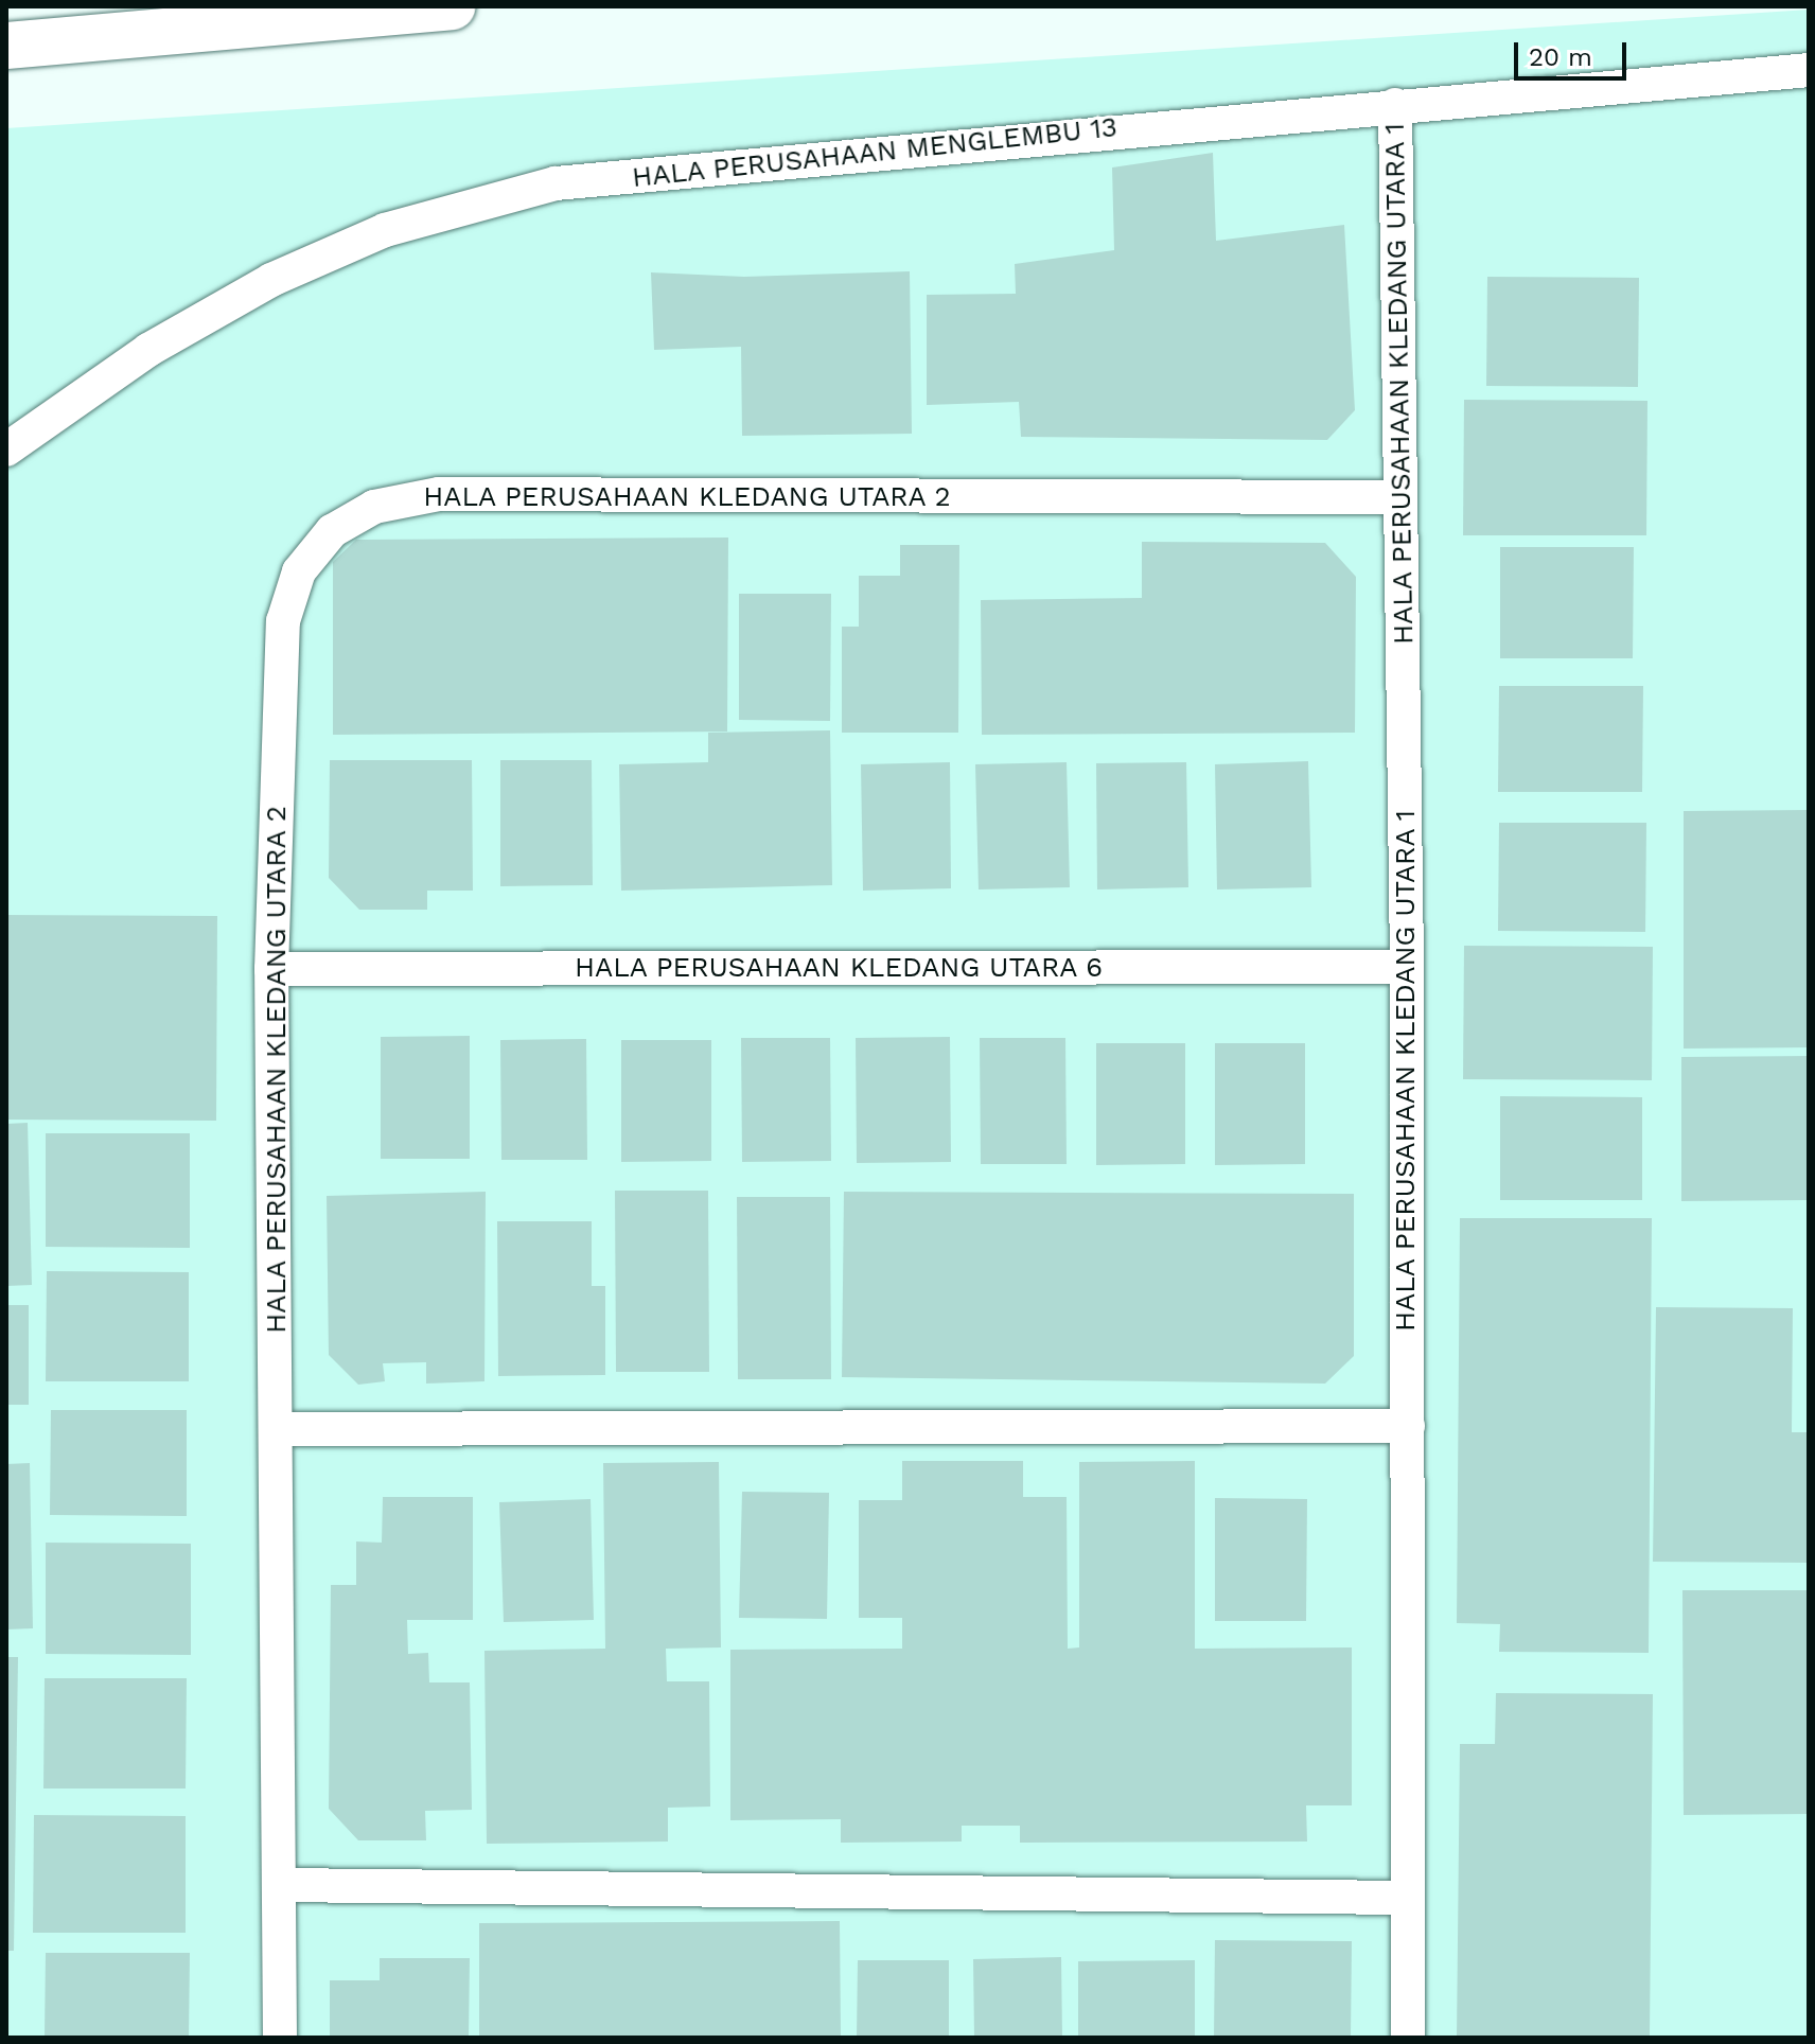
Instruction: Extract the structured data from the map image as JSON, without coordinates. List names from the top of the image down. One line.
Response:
{"streets":{"street":["HALA PERUSAHAAN MENGLEMBU 13","HALA PERUSAHAAN KLEDANG UTARA 1","HALA PERUSAHAAN KLEDANG UTARA 2","HALA PERUSAHAAN KLEDANG UTARA 6"]},"crossings":[["HALA PERUSAHAAN MENGLEMBU 13","HALA PERUSAHAAN KLEDANG UTARA 1"],["HALA PERUSAHAAN KLEDANG UTARA 1","HALA PERUSAHAAN KLEDANG UTARA 2"],["HALA PERUSAHAAN KLEDANG UTARA 1","HALA PERUSAHAAN KLEDANG UTARA 6"],["HALA PERUSAHAAN KLEDANG UTARA 2","HALA PERUSAHAAN KLEDANG UTARA 6"]],"scale_bar":"20 m"}
